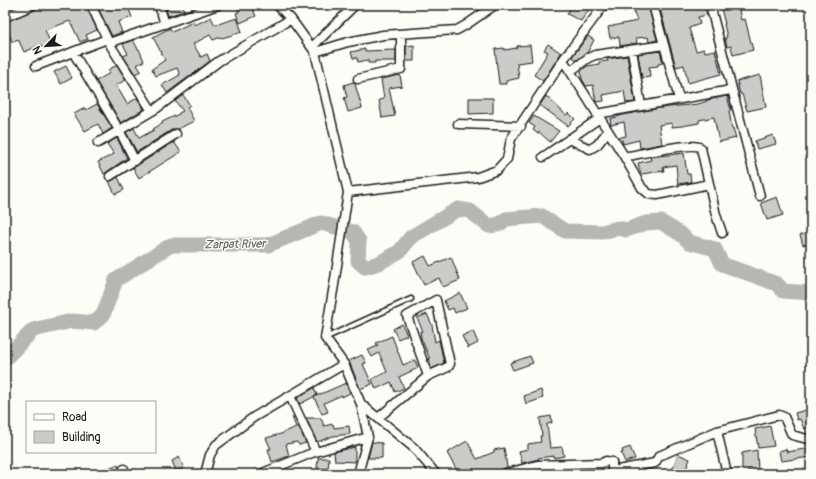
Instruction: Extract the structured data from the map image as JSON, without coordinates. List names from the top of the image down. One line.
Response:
{"water":["Zarpat River"],"legend":["Road","Building"],"north":"bottom left"}
